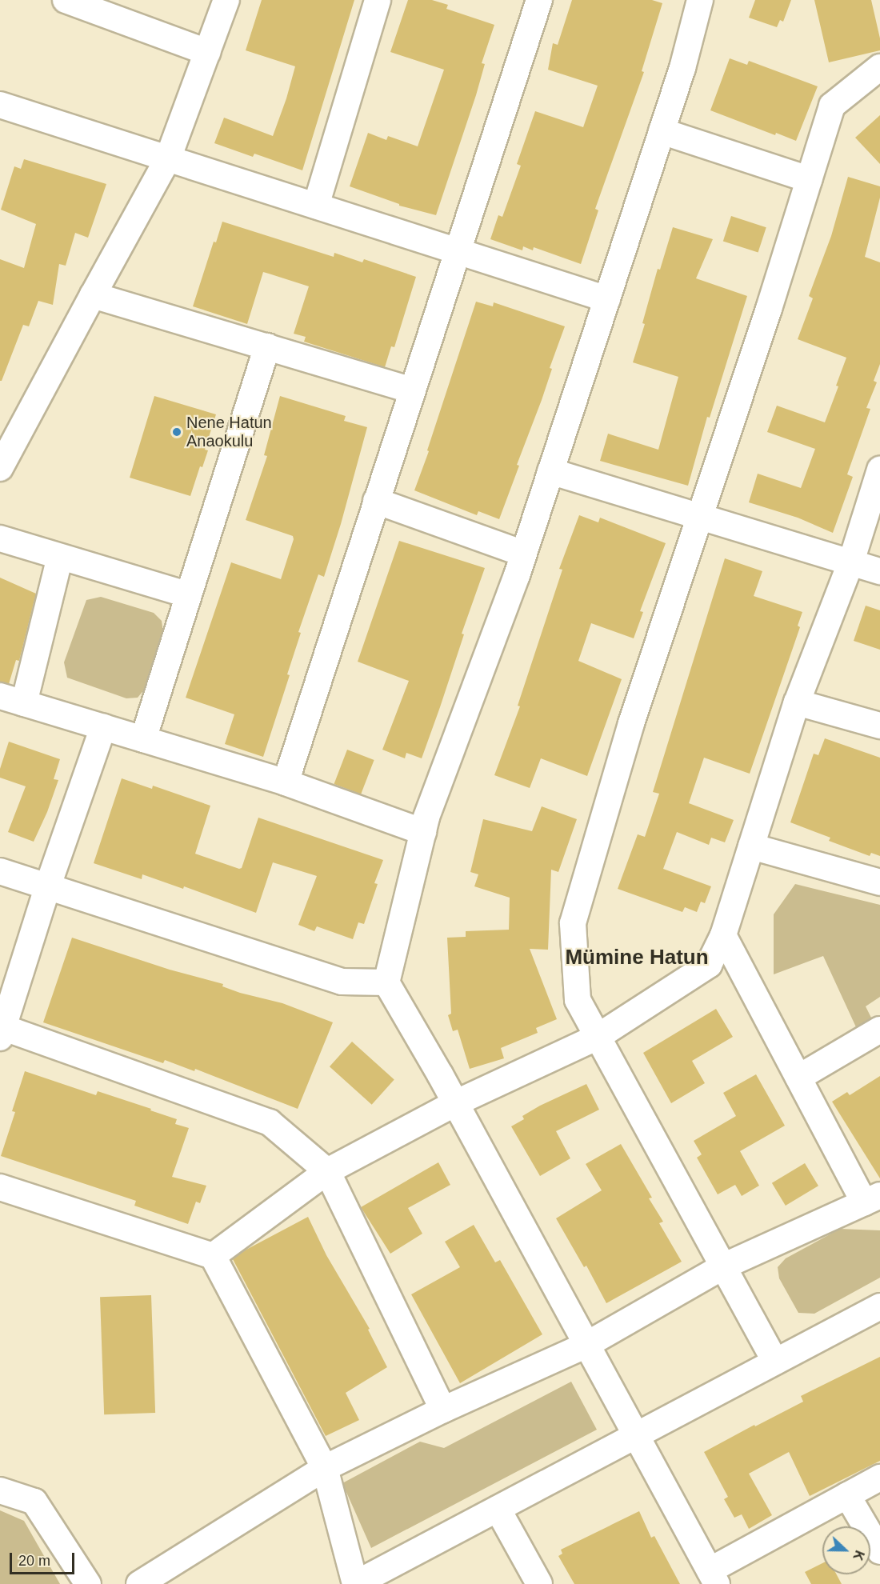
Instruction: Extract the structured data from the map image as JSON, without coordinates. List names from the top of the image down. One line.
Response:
{"districts":["Mümine Hatun"],"places":["Nene Hatun Anaokulu"],"scale_bar":"20 m","north":"right"}
